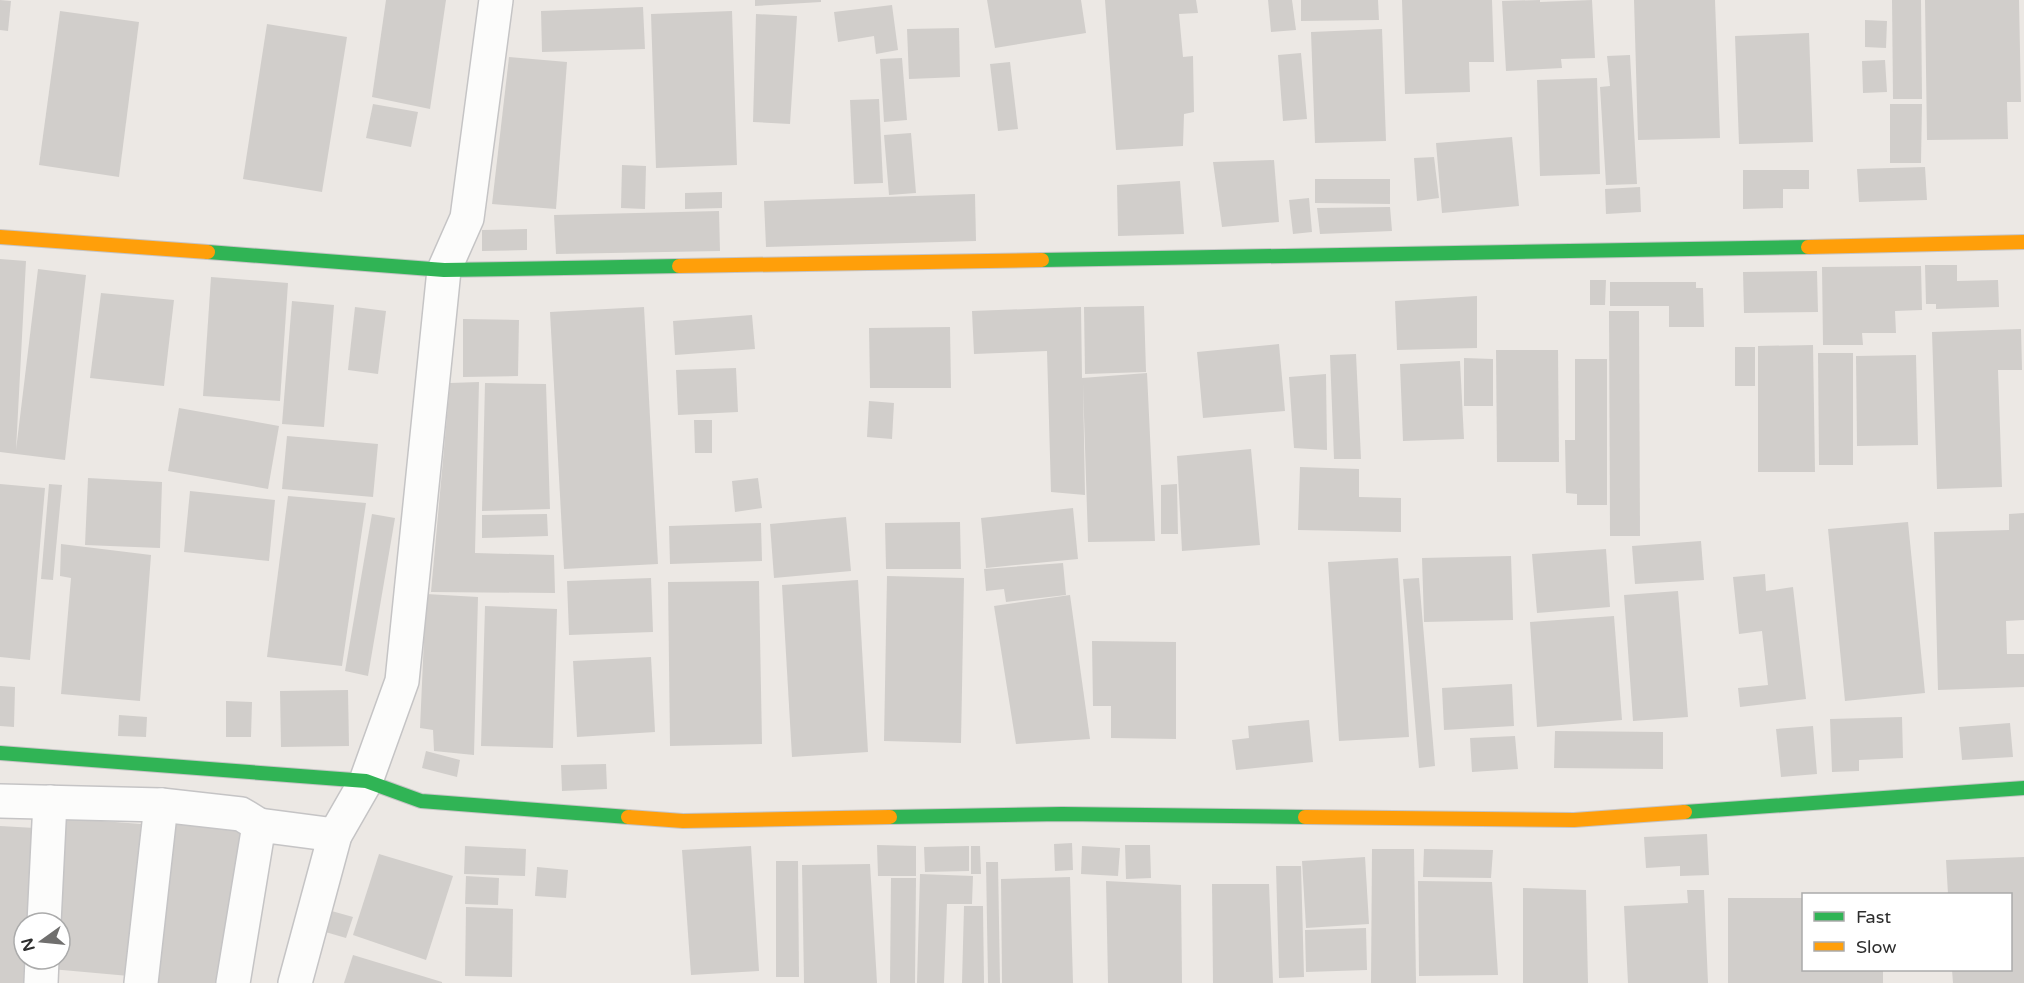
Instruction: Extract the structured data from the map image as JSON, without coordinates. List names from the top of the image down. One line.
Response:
{"legend":["Fast","Slow"],"north":"left"}
